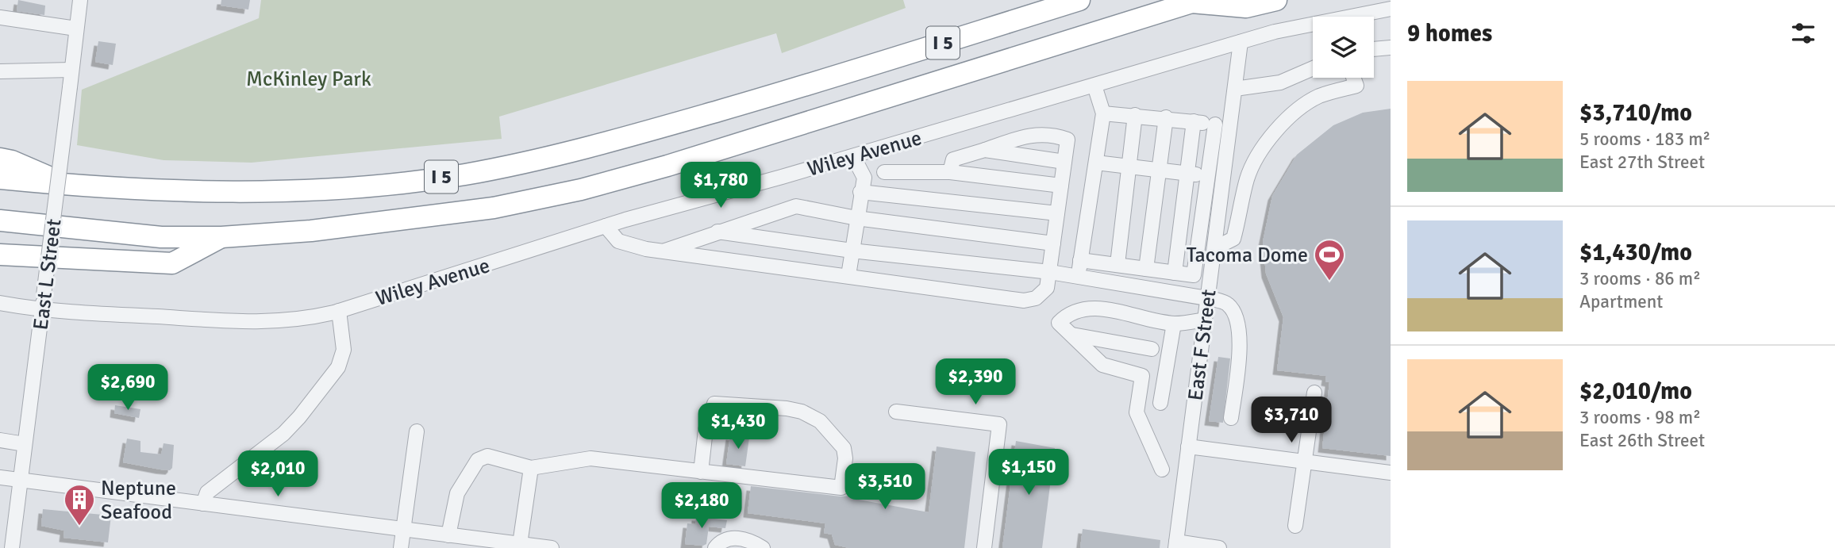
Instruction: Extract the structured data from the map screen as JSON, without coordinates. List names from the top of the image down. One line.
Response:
{"streets":{"highway":["I 5"],"street":["Wiley Avenue","East L Street","East F Street"]},"crossings":[["Wiley Avenue","East L Street"],["Wiley Avenue","East F Street"]],"parks":["McKinley Park"],"places":{"sports":["Tacoma Dome"],"building":["Neptune Seafood"]},"page":{"heading":"9 homes","list":[{"name":"$3,710/mo","note":"5 rooms · 183 m² · East 27th Street"},{"name":"$1,430/mo","note":"3 rooms · 86 m² · Apartment"},{"name":"$2,010/mo","note":"3 rooms · 98 m² · East 26th Street"}],"price":["$1,780","$2,390","$2,690","$3,710","$1,430","$1,150","$2,010","$3,510","$2,180"]}}
